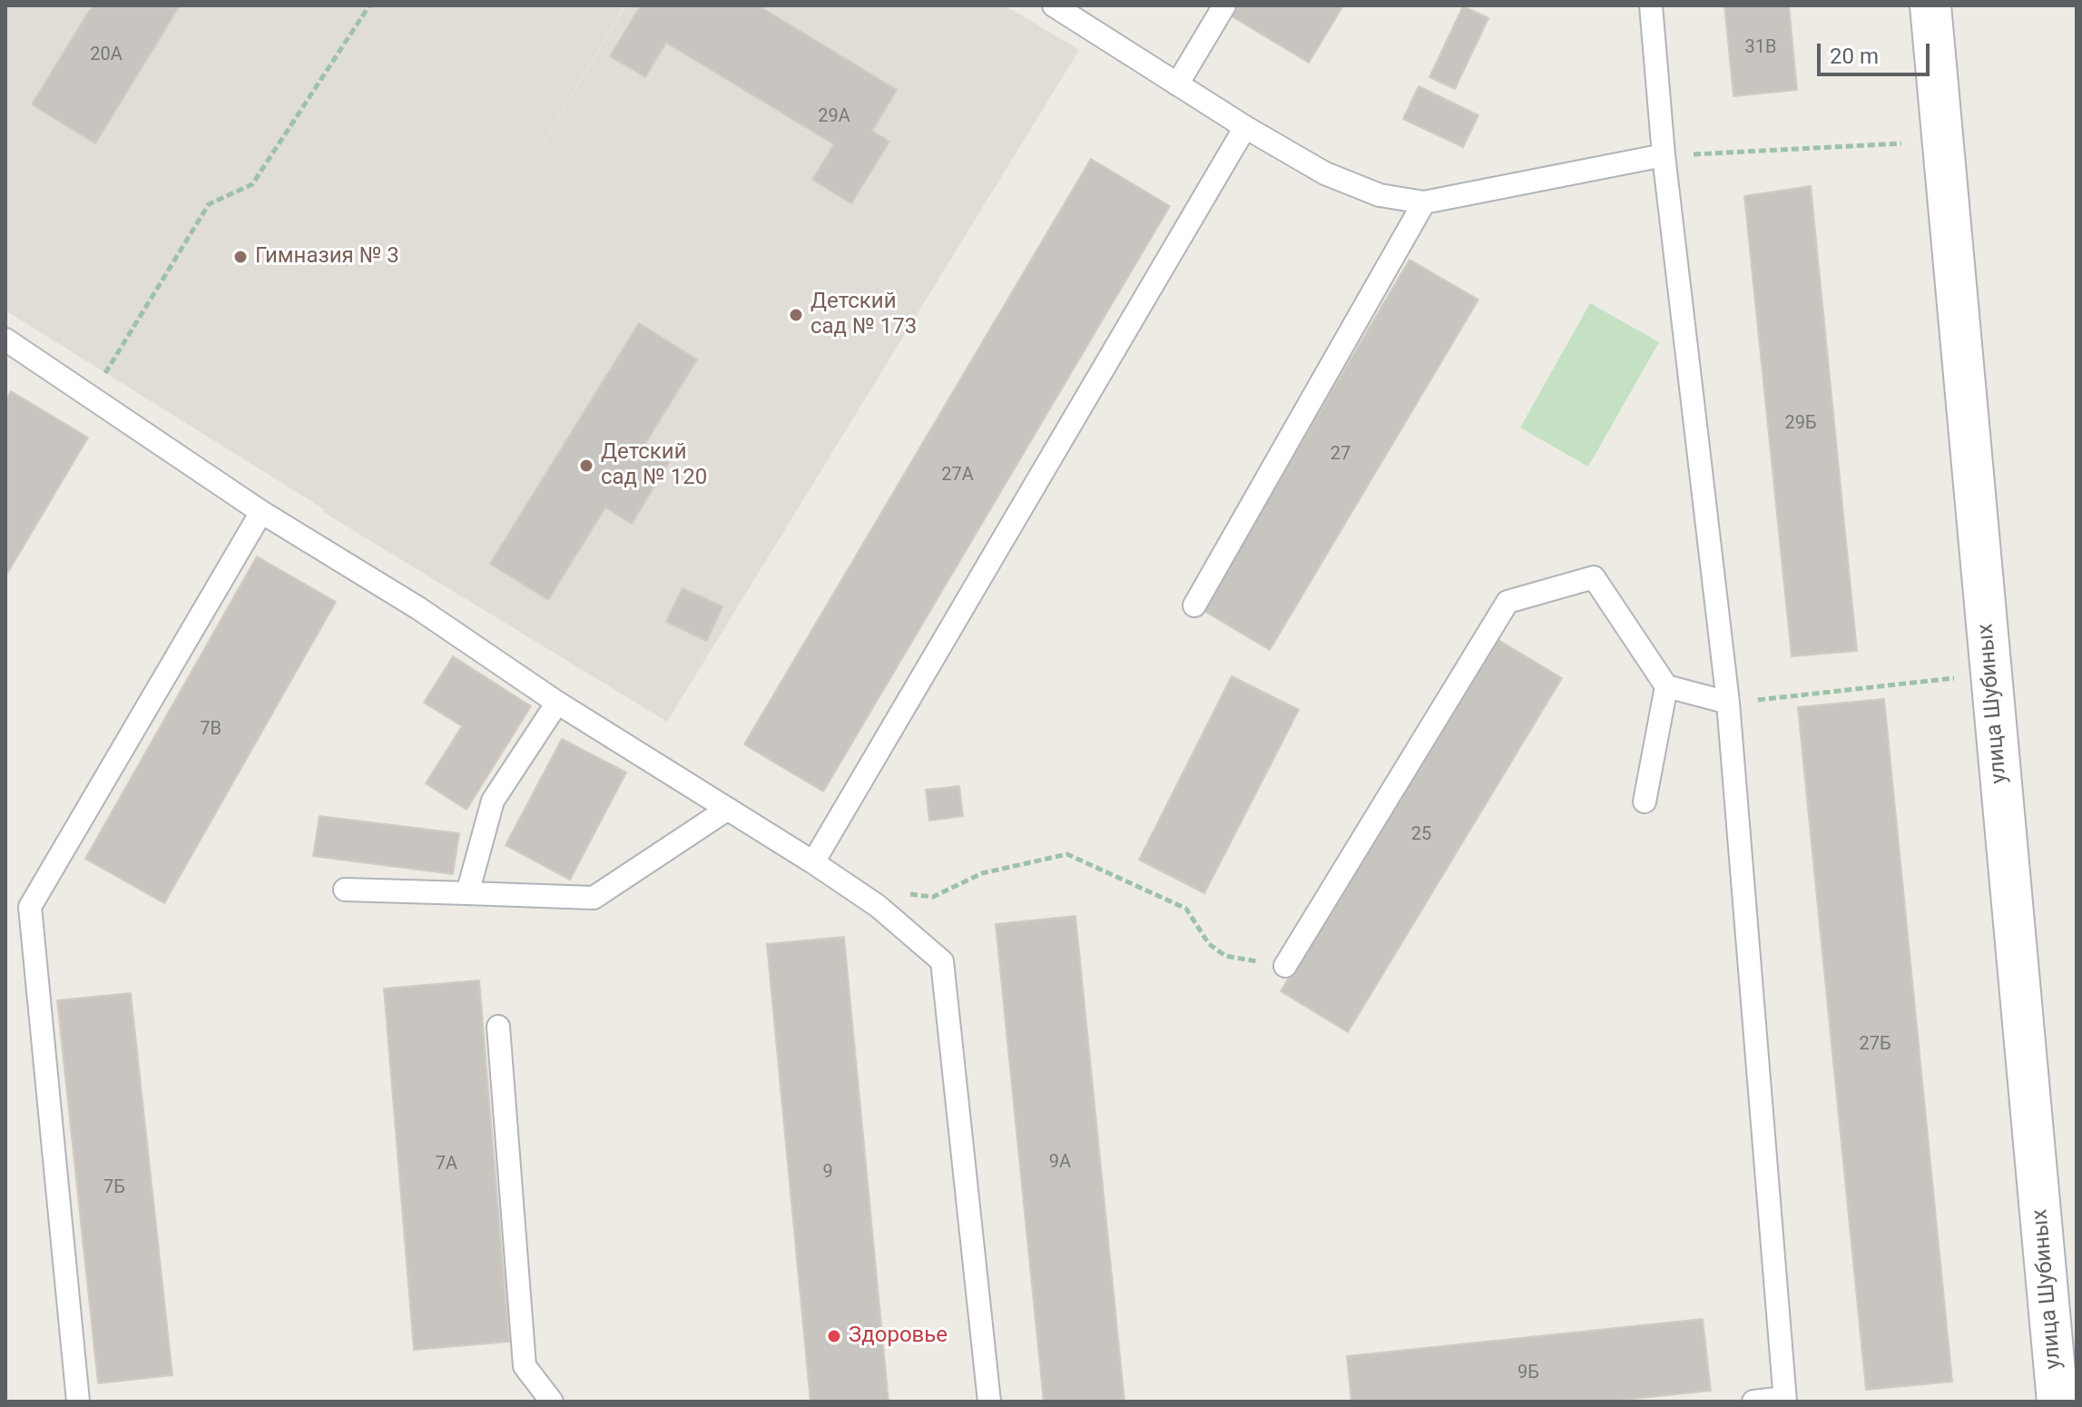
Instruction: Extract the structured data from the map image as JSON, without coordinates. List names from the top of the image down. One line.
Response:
{"streets":{"main road":["улица Шубиных"]},"places":["Гимназия № 3","Детский сад № 173","Детский сад № 120","Здоровье"],"house_numbers":["31В","20А","29А","29Б","27","27А","7В","25","27Б","9А","7А","9","7Б","9Б"],"scale_bar":"20 m"}
